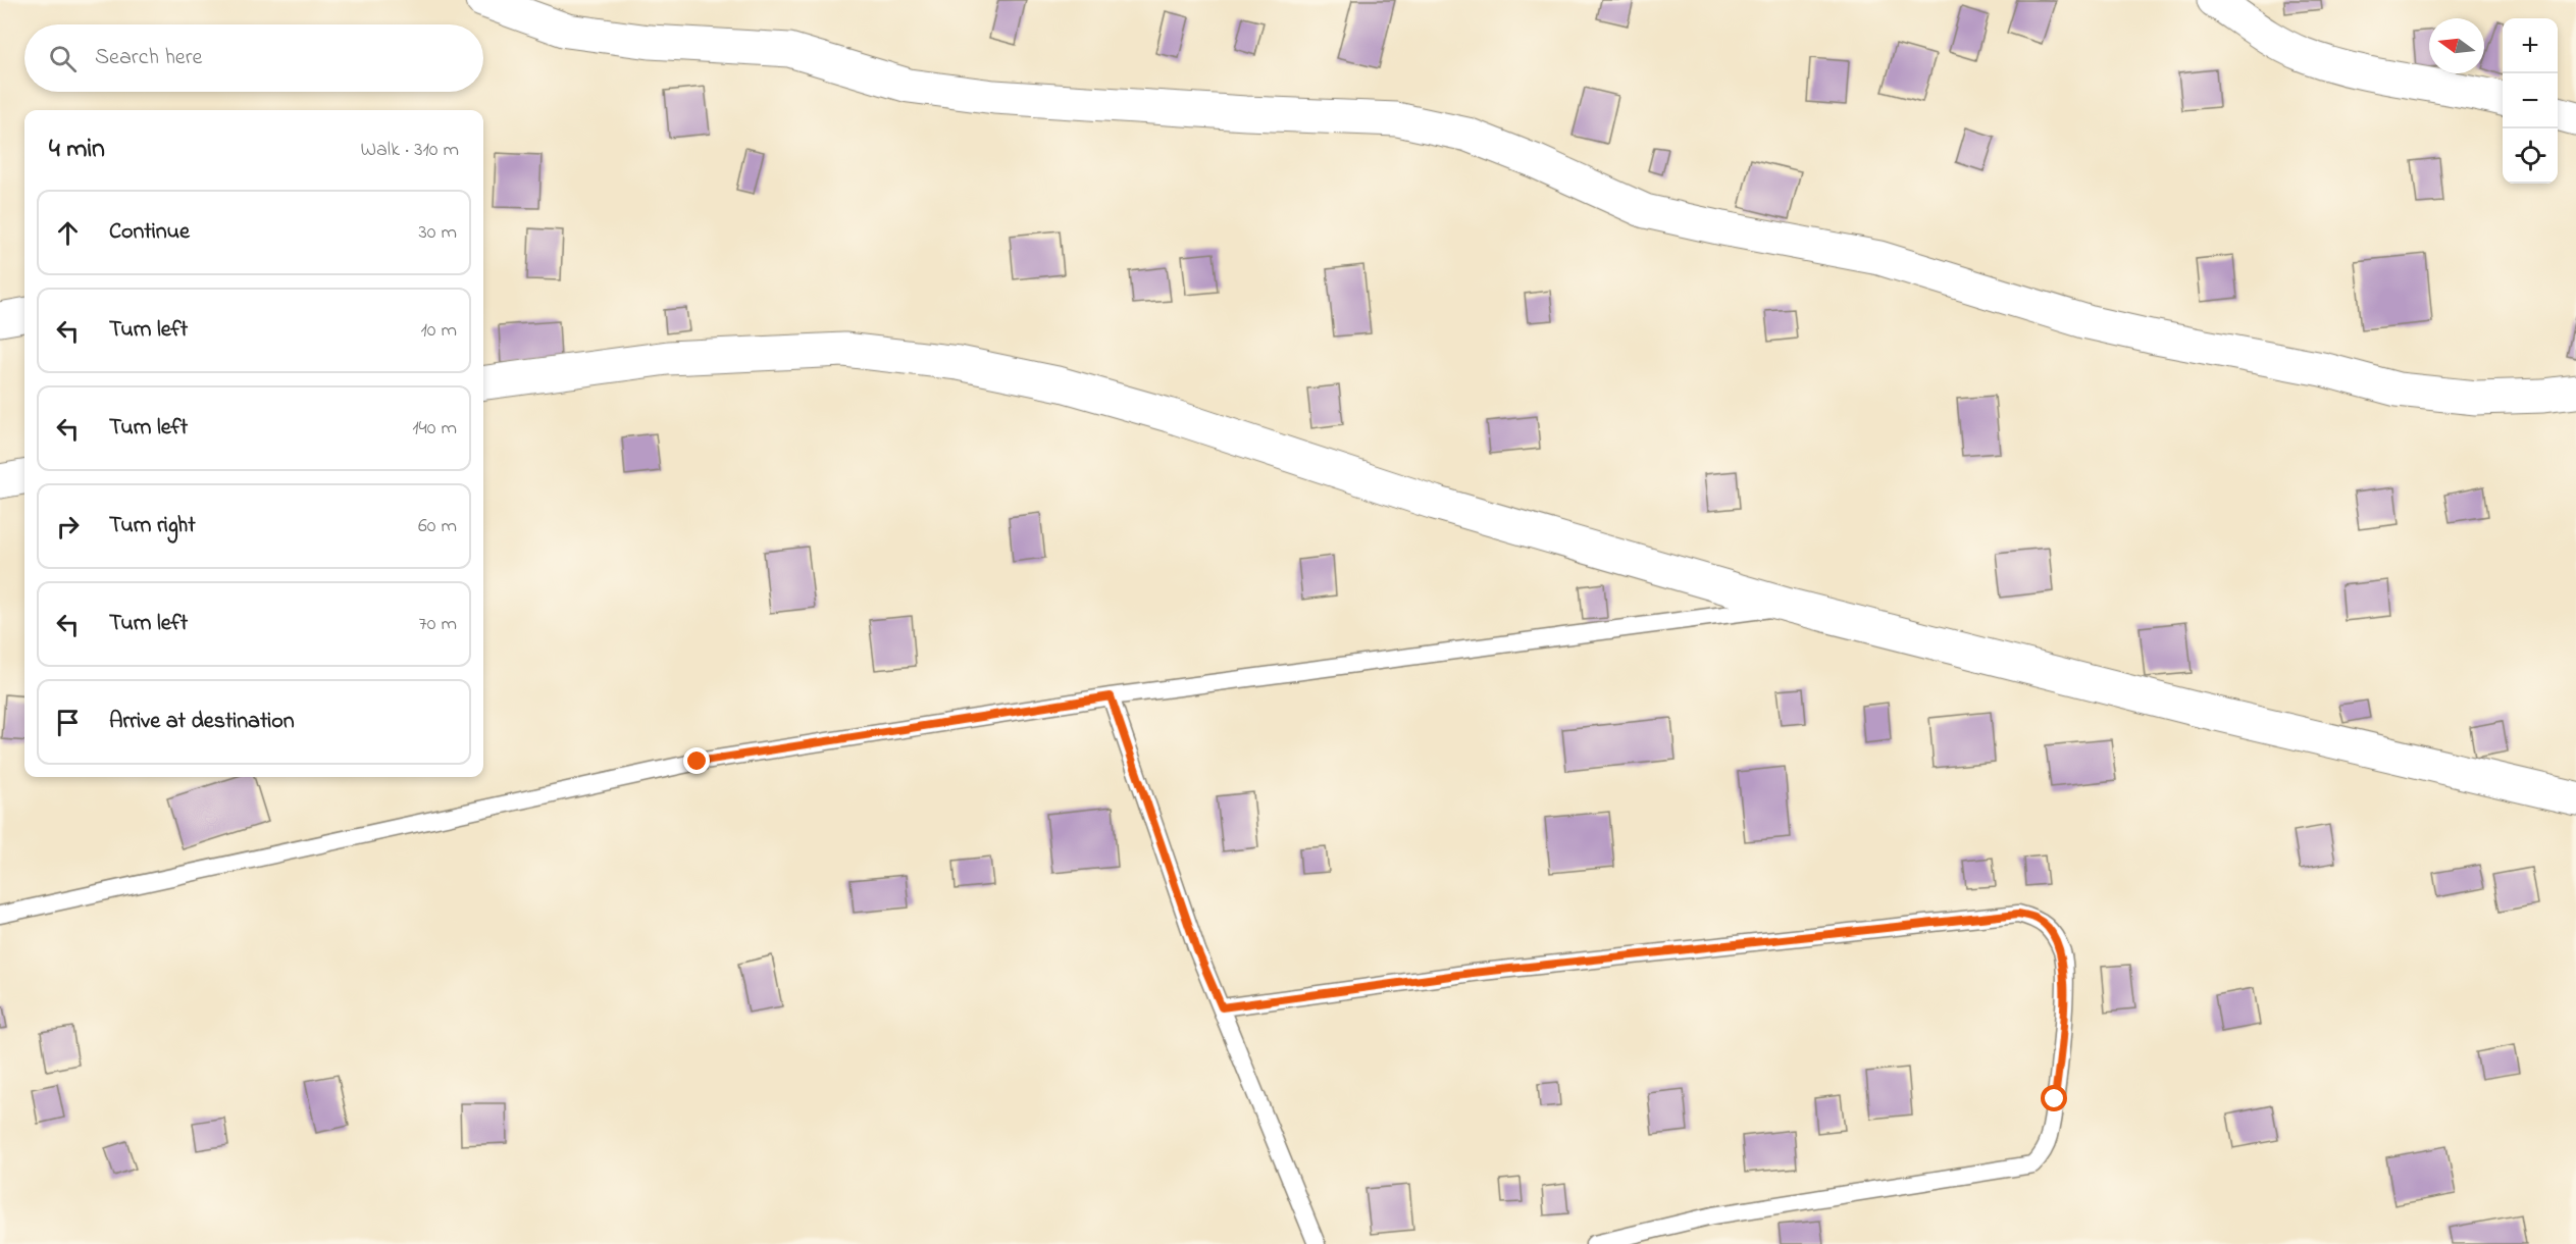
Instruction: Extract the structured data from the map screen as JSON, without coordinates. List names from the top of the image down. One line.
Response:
{"north":"left","page":{"map_buttons":["+","−"],"search":"Search here","heading":["4 min","Walk · 310 m"],"list":[["Continue","30 m"],["Turn left","10 m"],["Turn left","140 m"],["Turn right","60 m"],["Turn left","70 m"],"Arrive at destination"]}}
